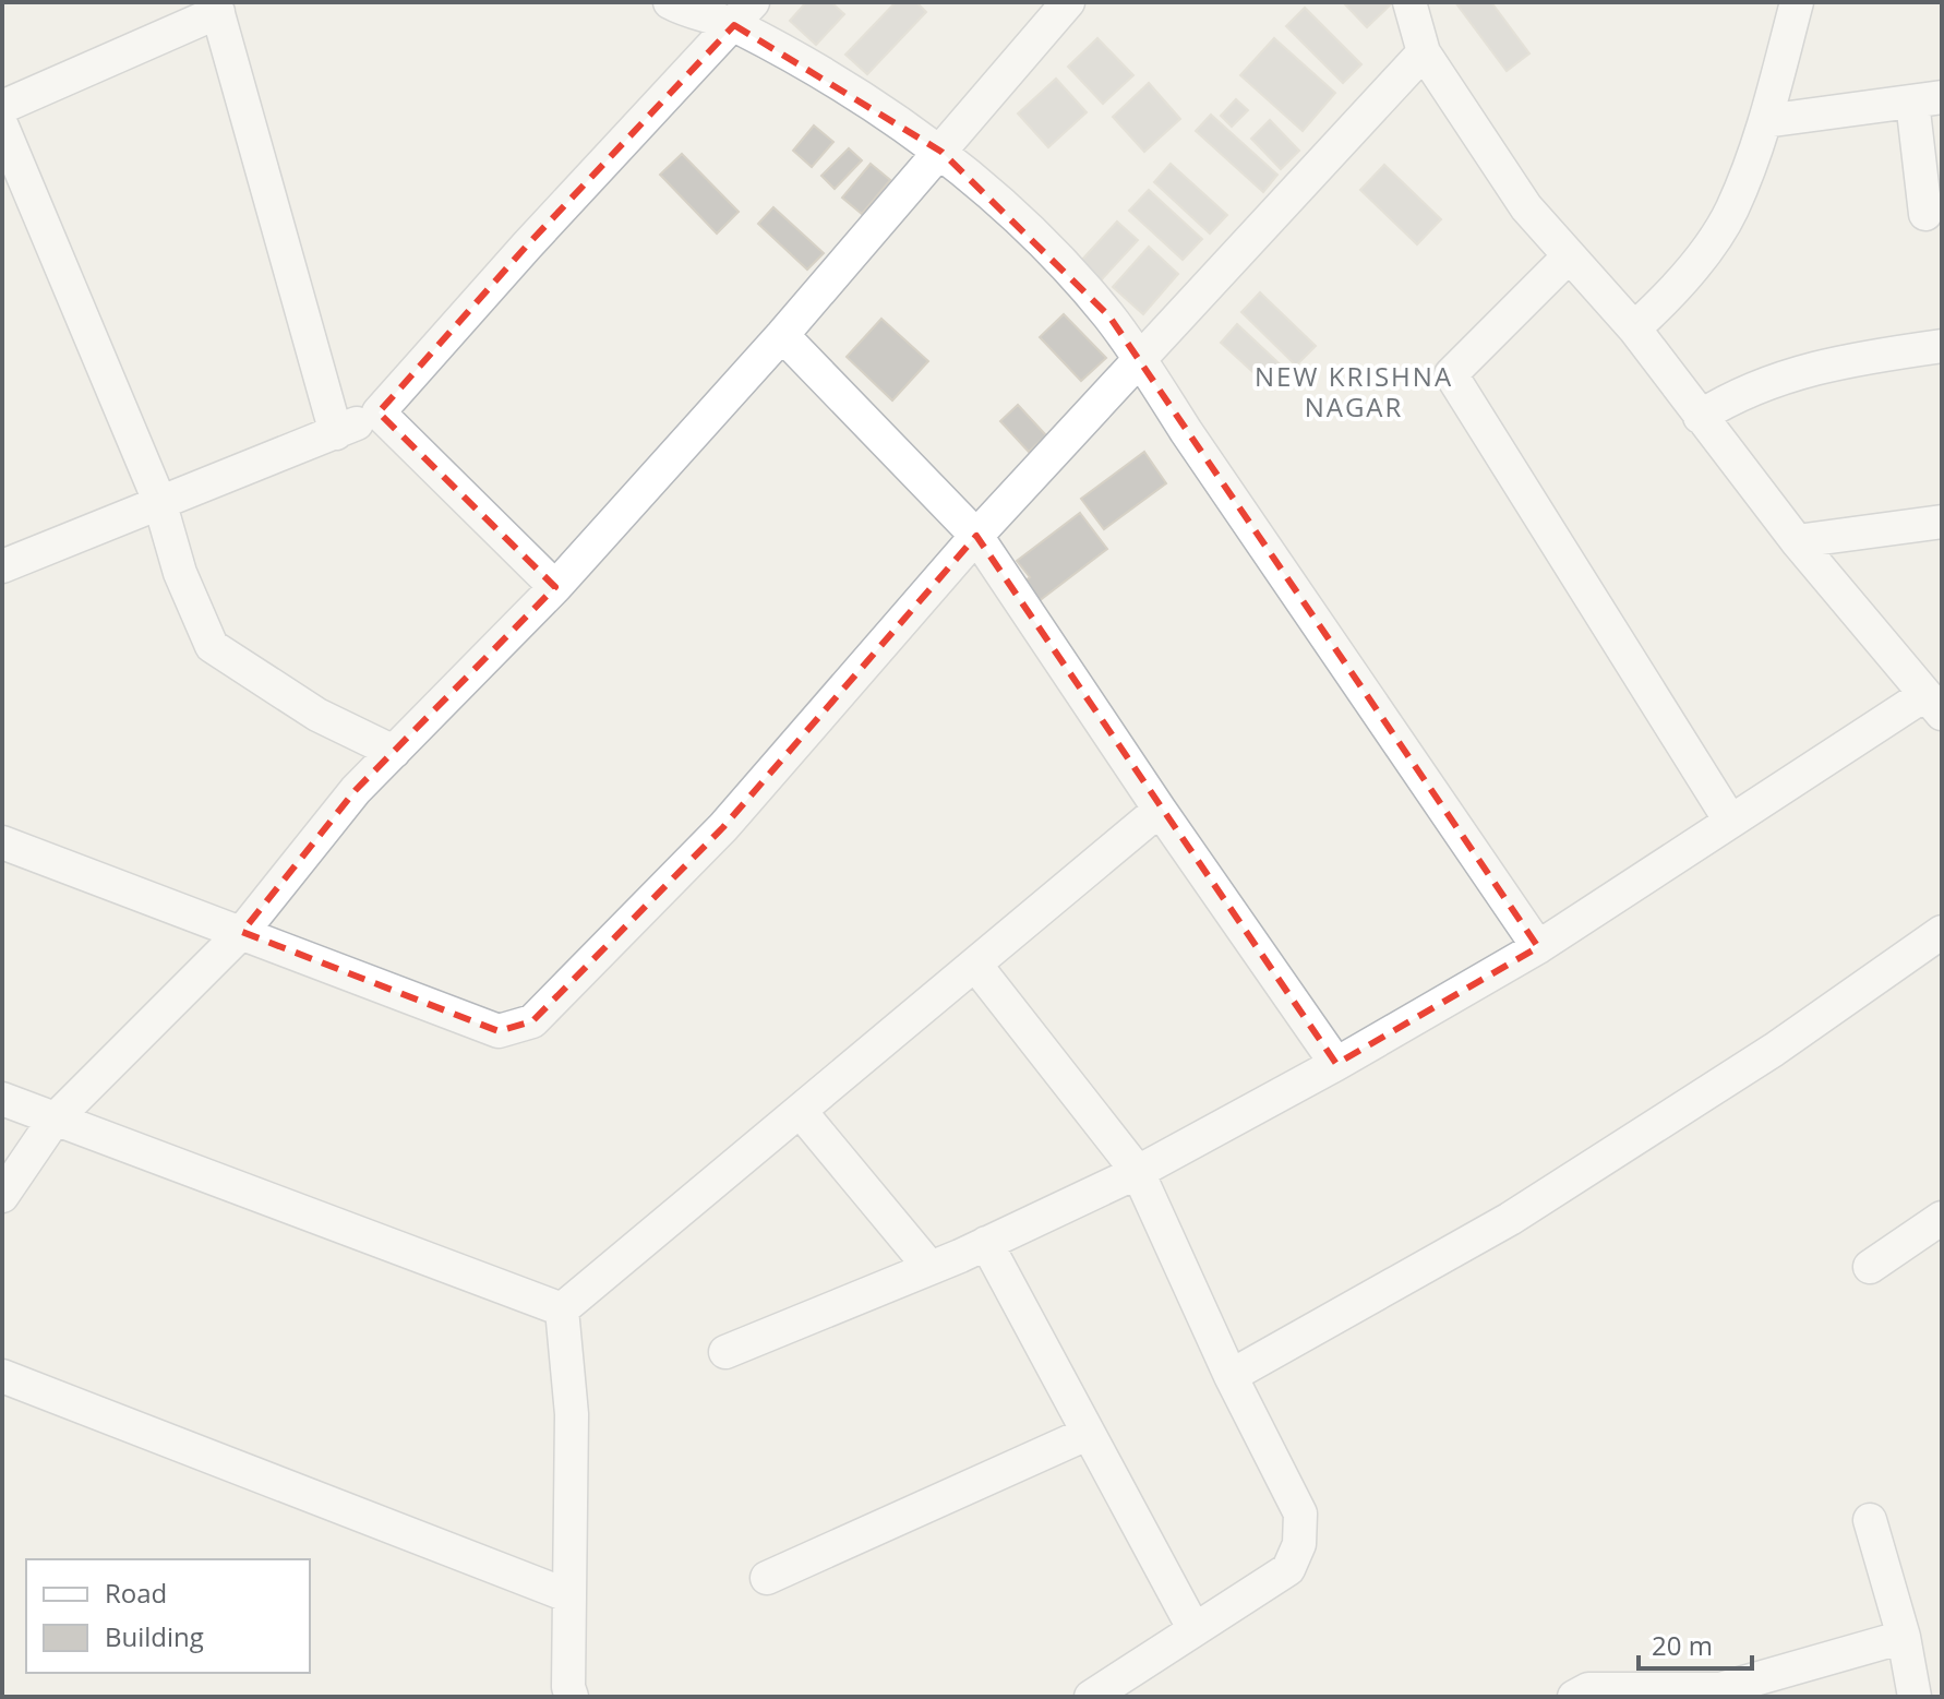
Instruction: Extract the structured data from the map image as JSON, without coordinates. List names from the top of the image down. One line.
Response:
{"districts":["NEW KRISHNA NAGAR"],"legend":["Road","Building"],"scale_bar":"20 m"}
